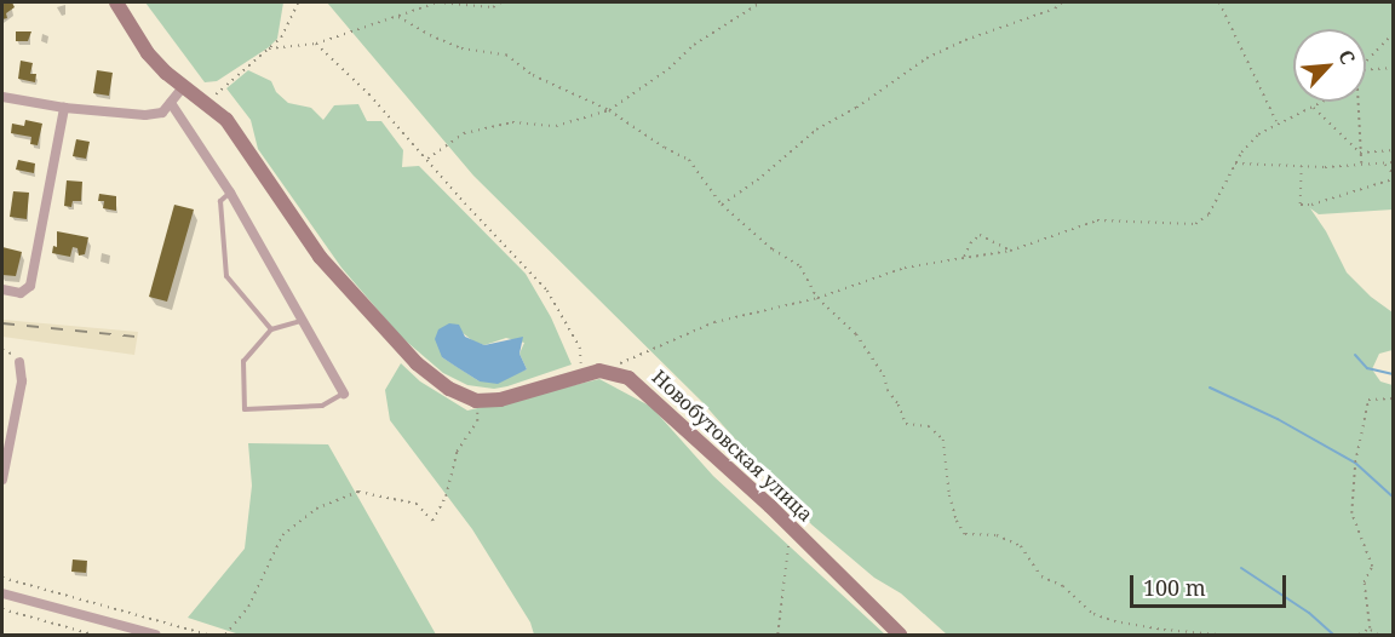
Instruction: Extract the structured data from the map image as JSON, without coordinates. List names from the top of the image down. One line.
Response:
{"streets":{"street":["Новобутовская улица"]},"scale_bar":"100 m","north":"top right"}
